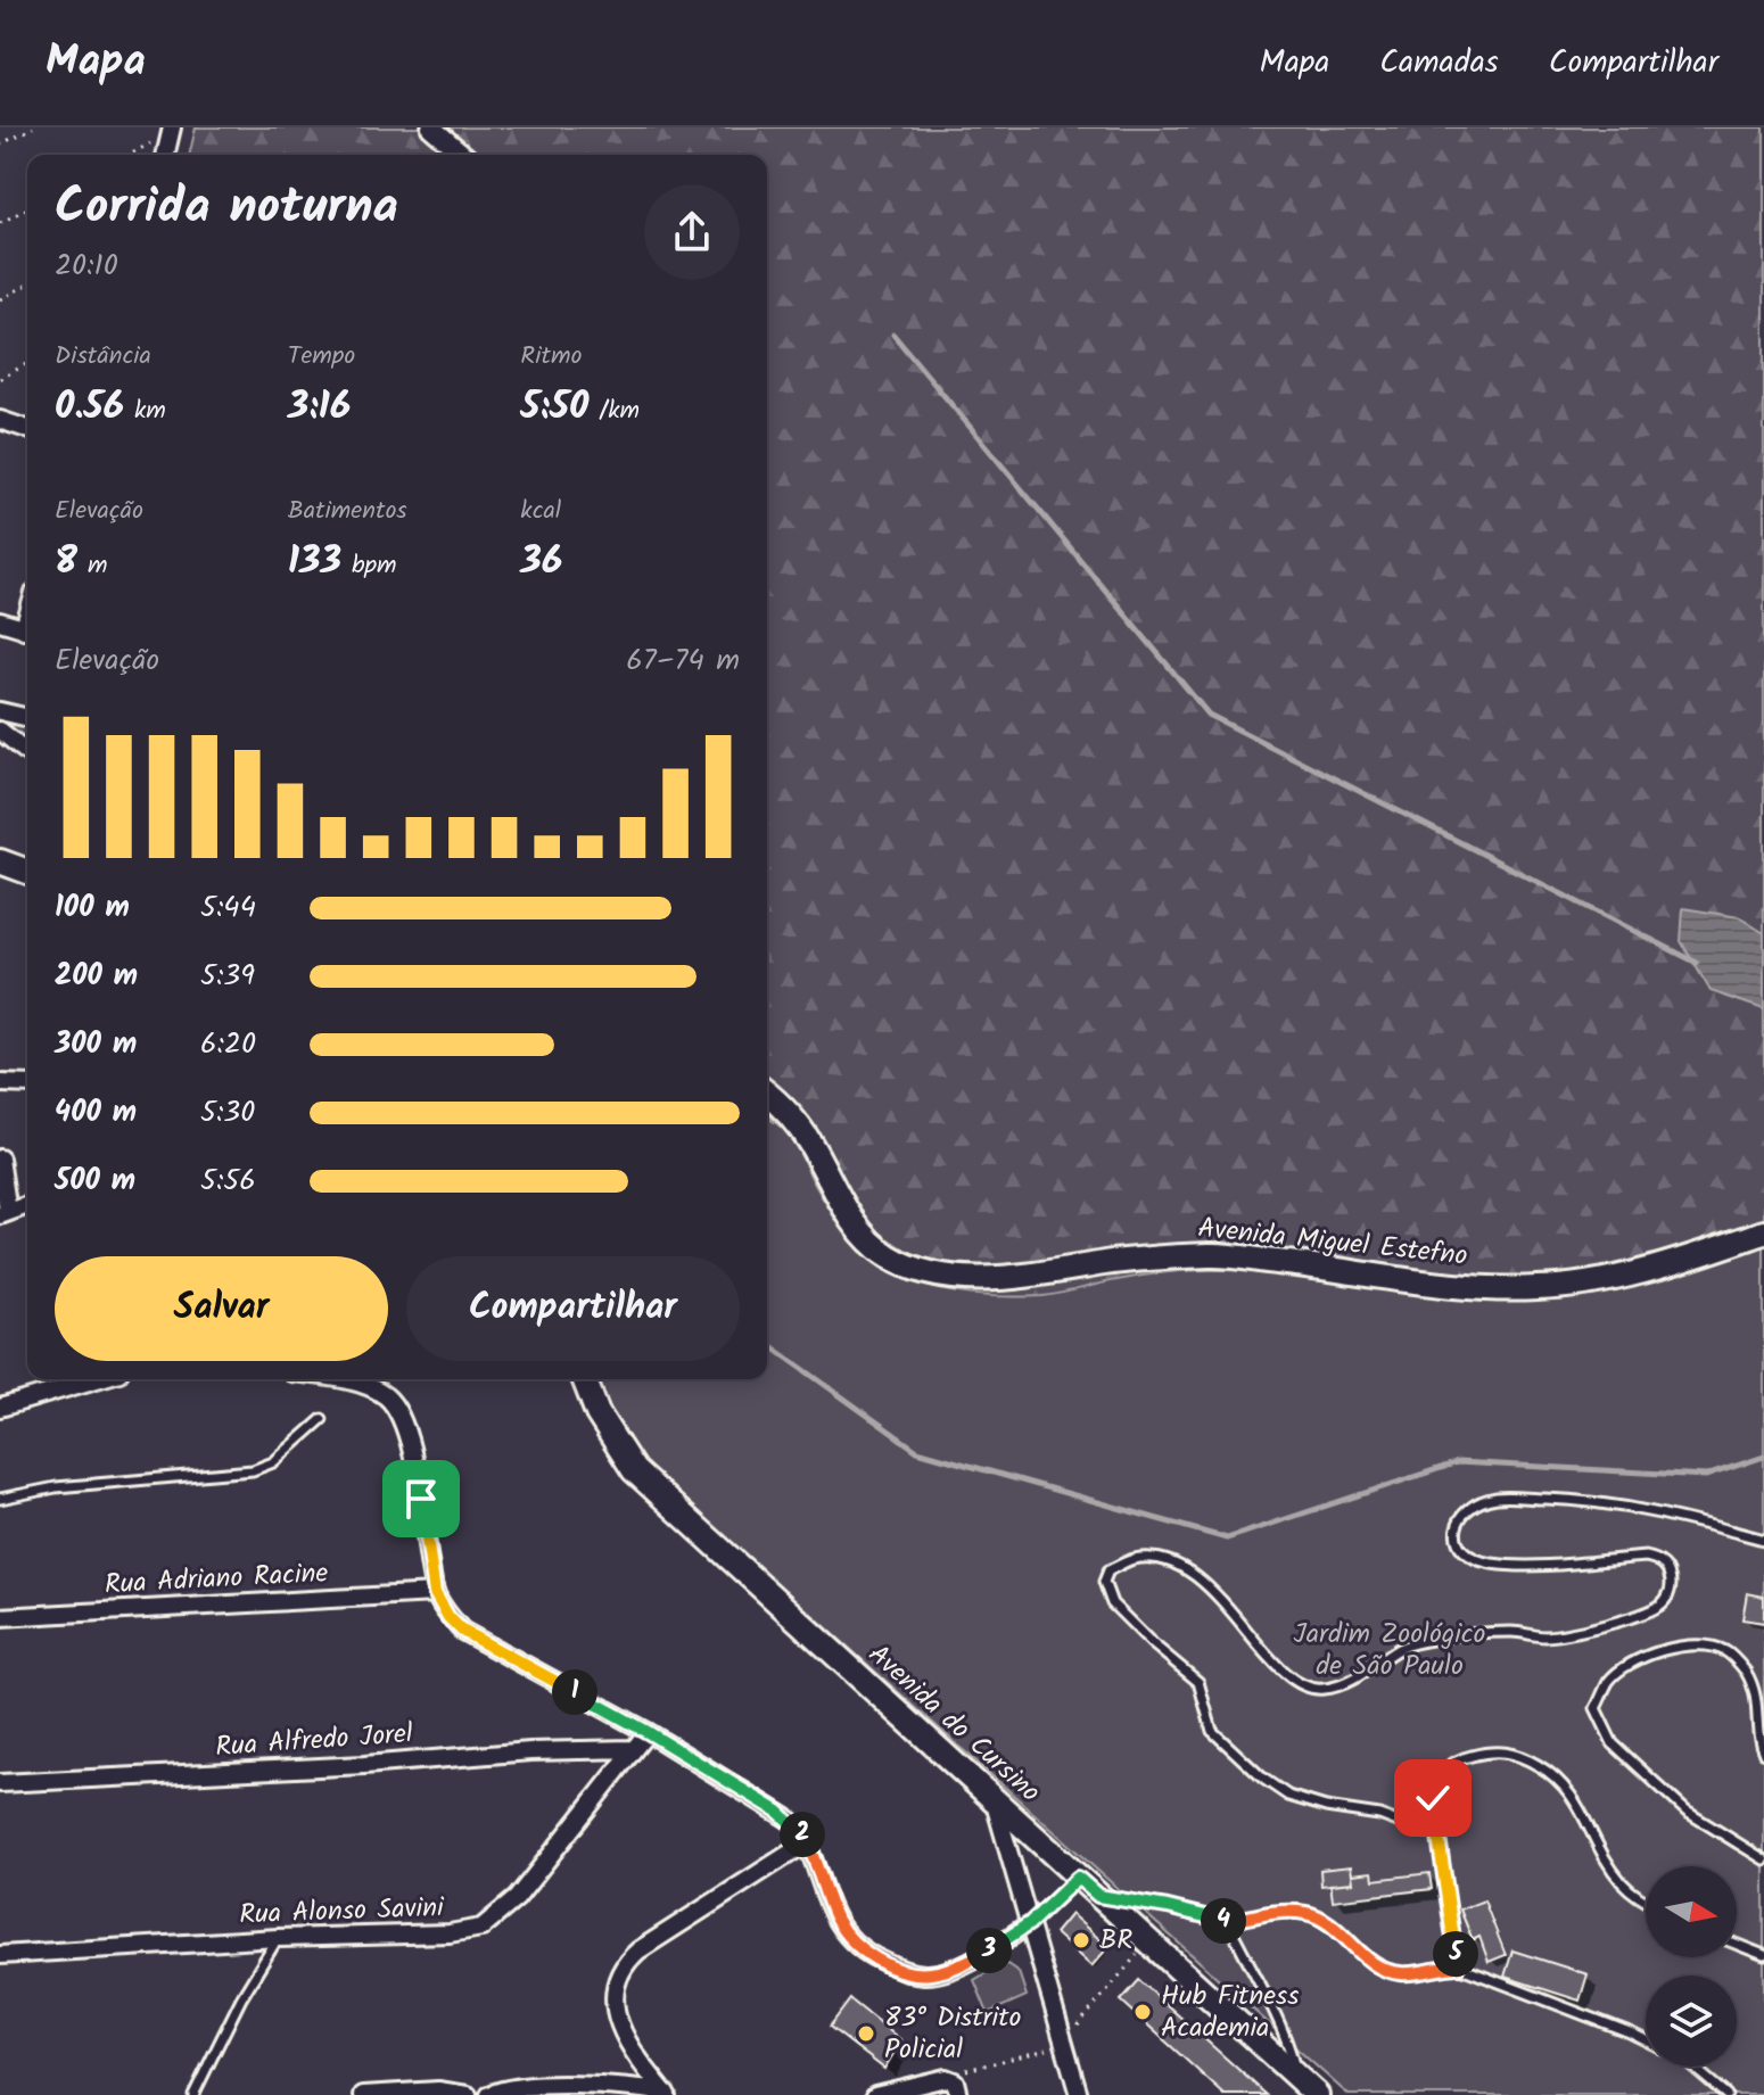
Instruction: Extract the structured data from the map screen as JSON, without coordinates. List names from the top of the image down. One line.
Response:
{"streets":{"main road":["Avenida Miguel Estefno","Avenida do Cursino"],"street":["Rua Adriano Racine","Rua Alfredo Jorel","Rua Alonso Savini"]},"crossings":[["Rua Alfredo Jorel","Rua Alonso Savini"]],"parks":["Jardim Zoológico de São Paulo"],"places":["BR","Hub Fitness Academia","83° Distrito Policial"],"north":"right","page":{"header":"Mapa","nav":["Mapa","Camadas","Compartilhar"],"heading":["Corrida noturna","20:10"],"stats":[["Distância","0.56 km"],["Tempo","3:16"],["Ritmo","5:50 /km"],["Elevação","8 m"],["Batimentos","133 bpm"],["kcal","36"]],"chart":["Elevação","67–74 m"],"list":[{"name":"100 m","note":"5:44"},{"name":"200 m","note":"5:39"},{"name":"300 m","note":"6:20"},{"name":"400 m","note":"5:30"},{"name":"500 m","note":"5:56"}],"buttons":["Salvar","Compartilhar"],"pins":["1","2","4","3","5"]}}
